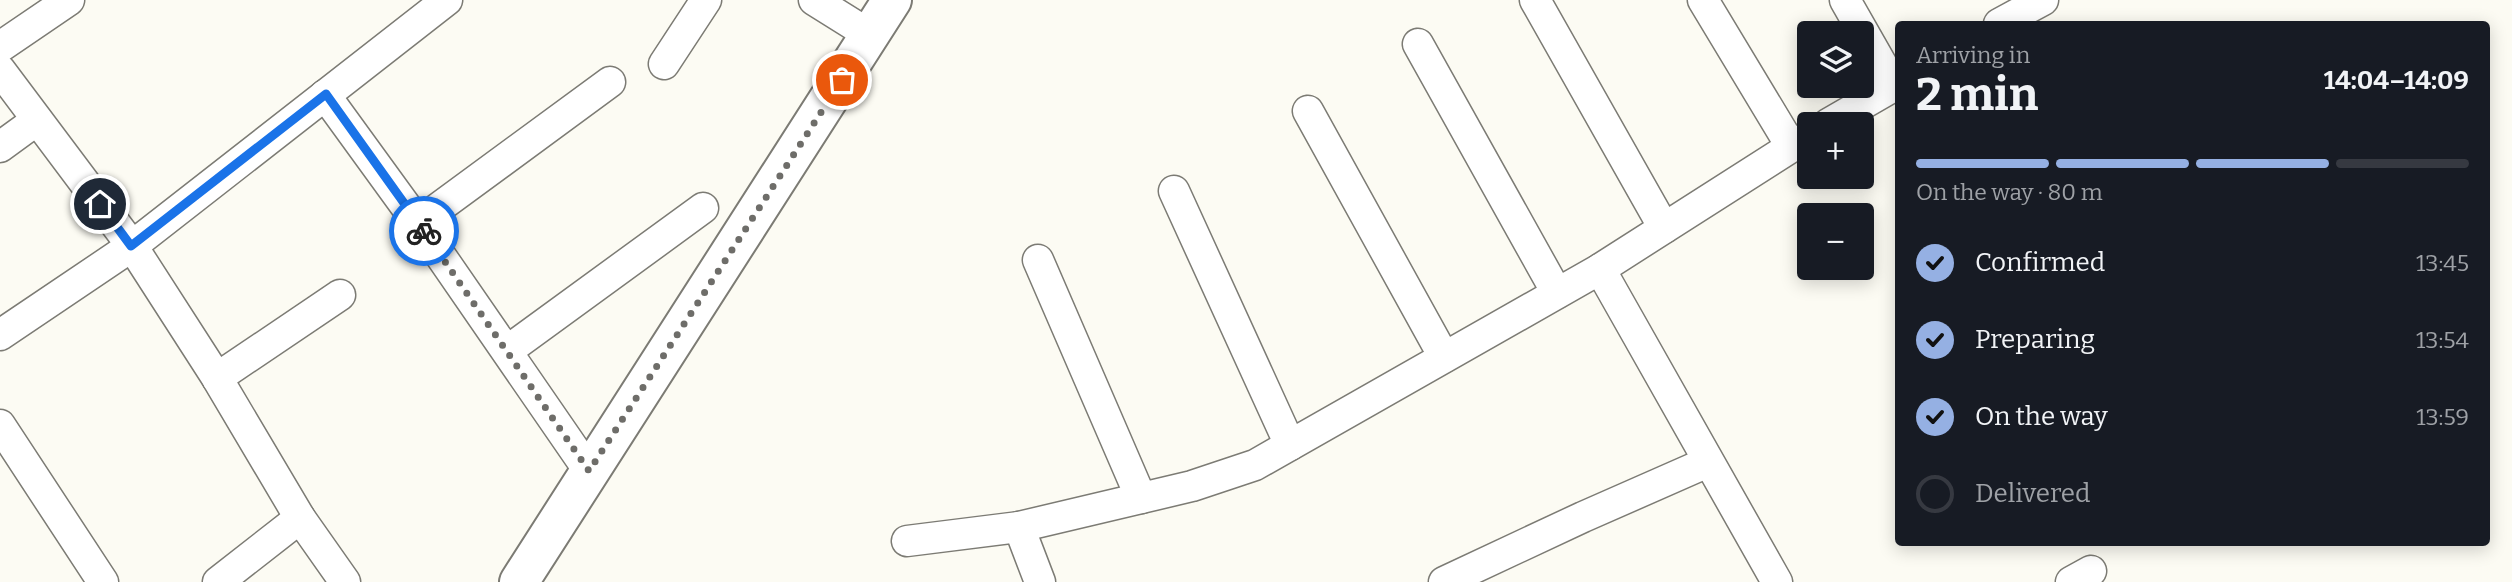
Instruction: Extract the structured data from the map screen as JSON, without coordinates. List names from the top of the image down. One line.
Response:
{"page":{"map_buttons":["+","−"],"heading":["2 min","Arriving in","14:04–14:09"],"bar":"On the way · 80 m","list":[["Confirmed","13:45"],["Preparing","13:54"],["On the way","13:59"],"Delivered"]}}
